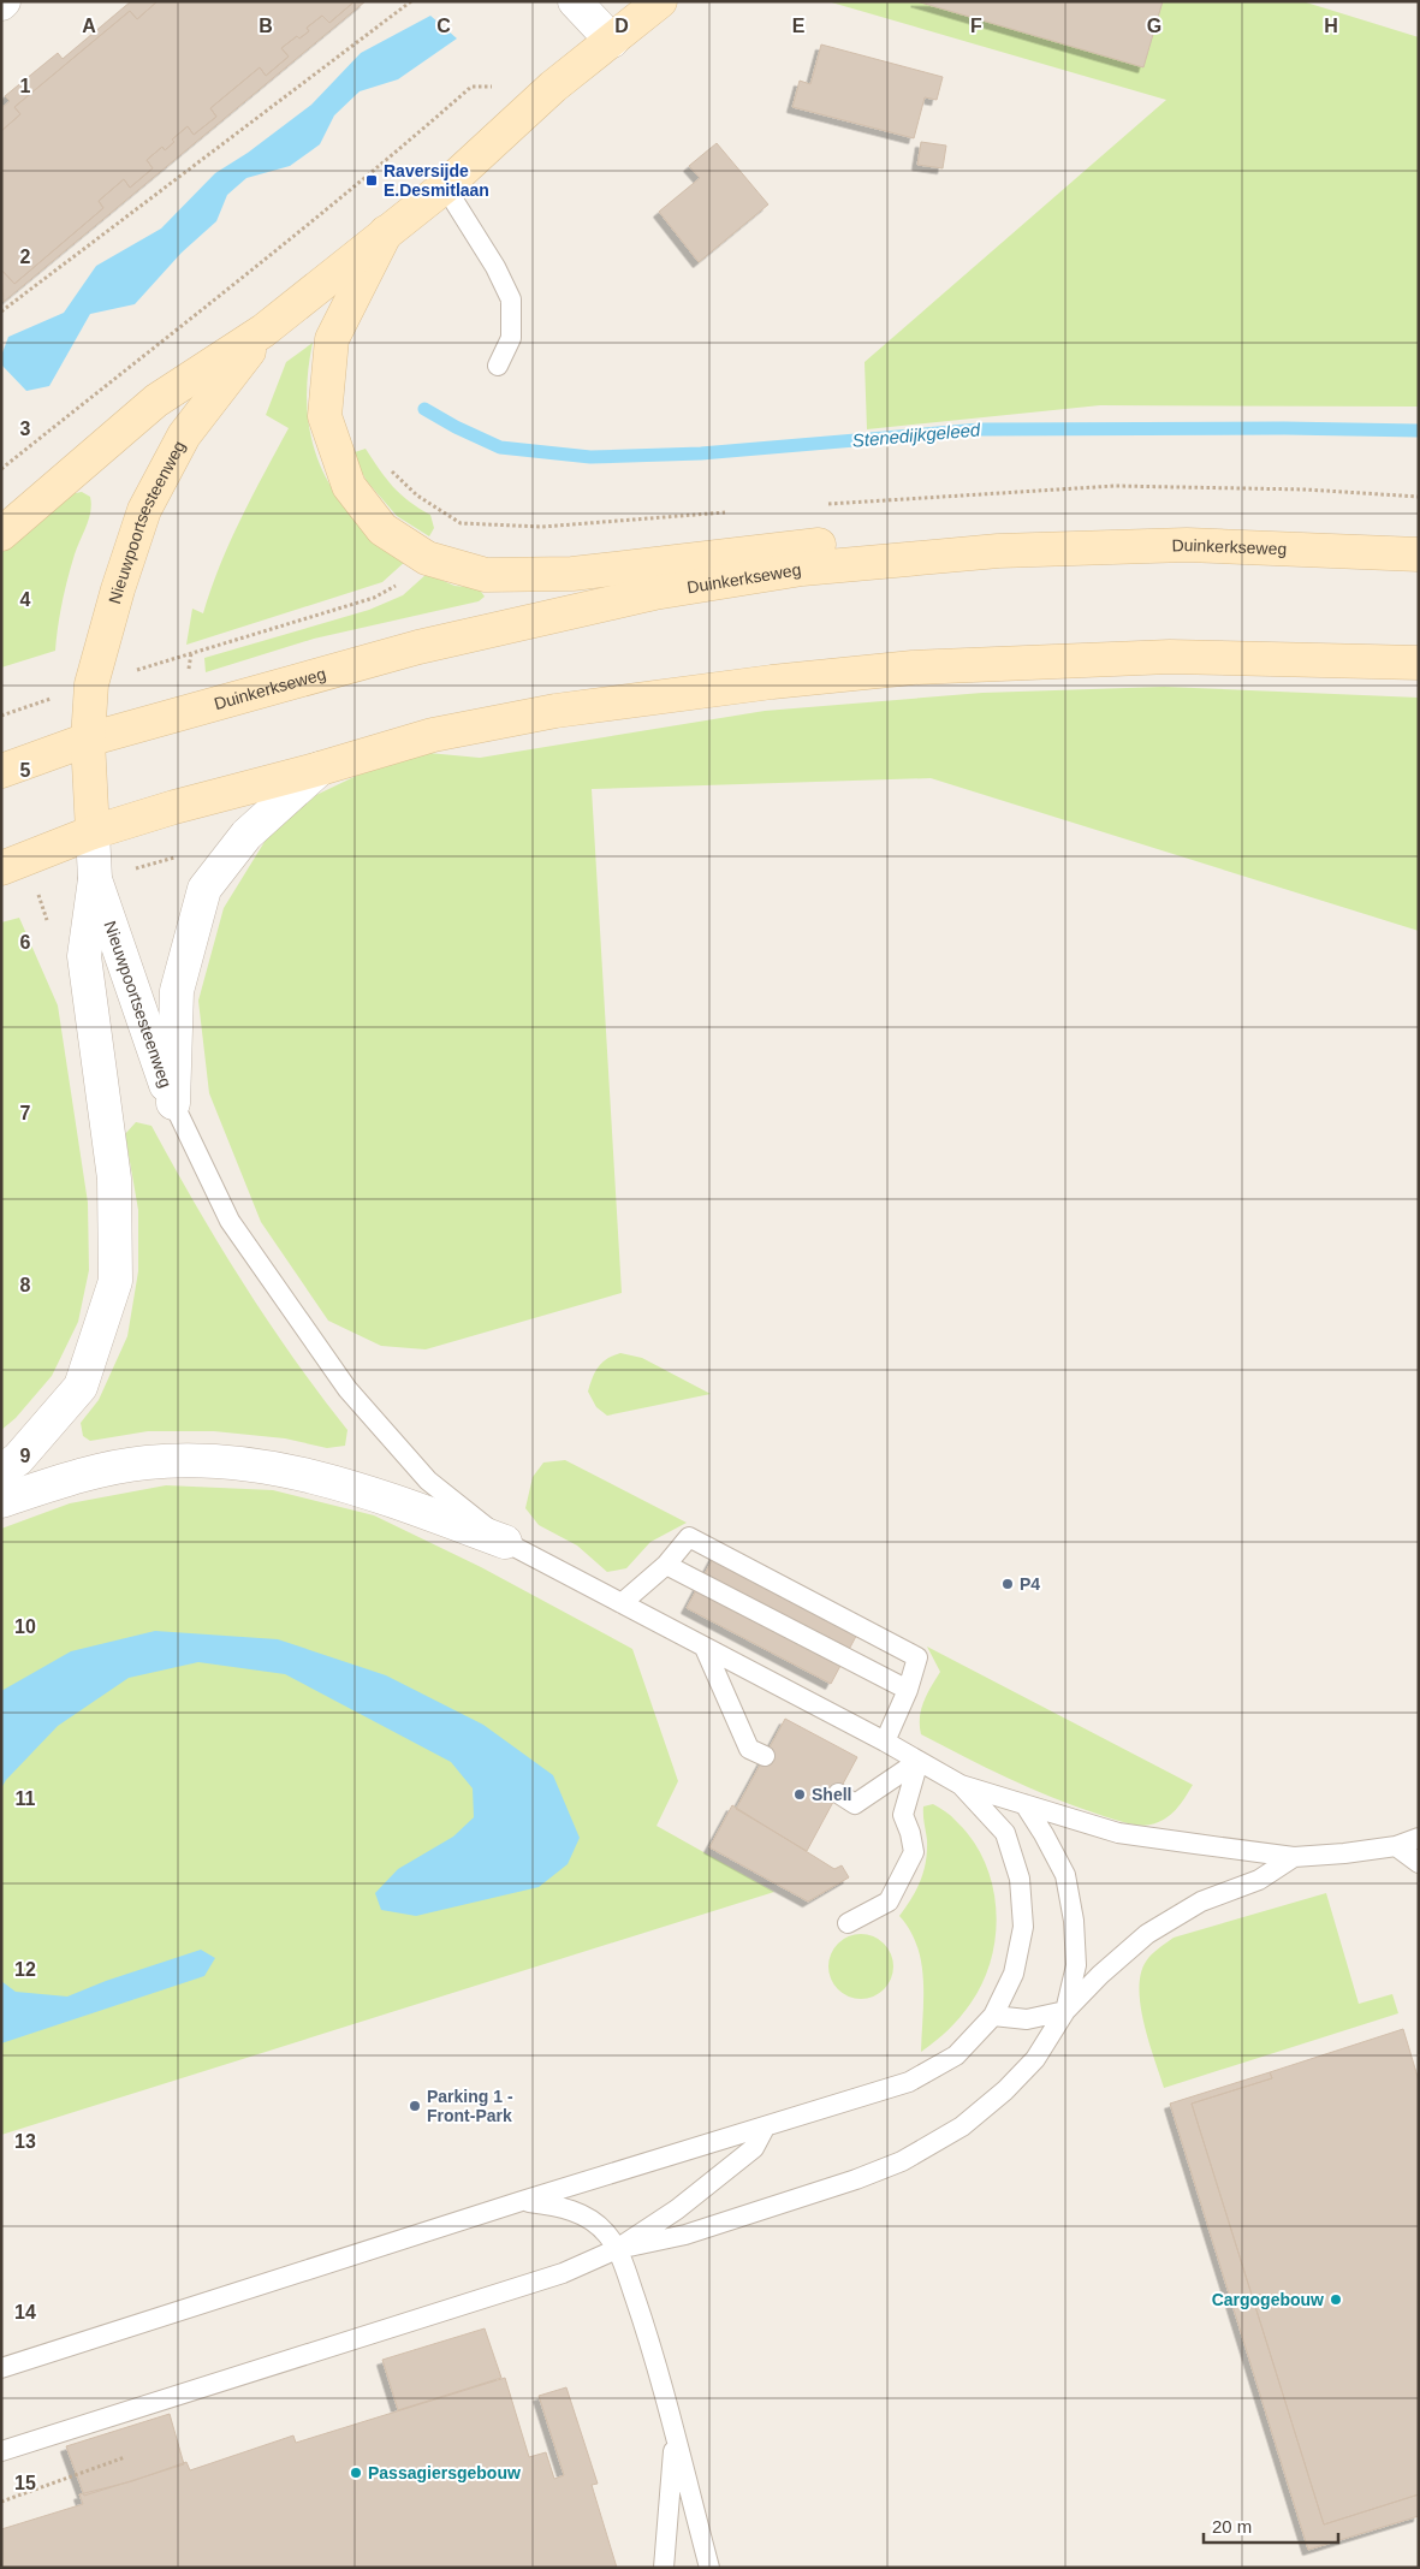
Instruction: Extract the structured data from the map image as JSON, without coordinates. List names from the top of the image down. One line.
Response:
{"streets":{"main road":["Nieuwpoortsesteenweg","Duinkerkseweg"]},"crossings":[["Nieuwpoortsesteenweg","Duinkerkseweg"]],"water":["Stenedijkgeleed"],"places":{"transit":["Raversijde E.Desmitlaan"],"other":["P4","Shell","Parking 1 - Front-Park","Cargogebouw","Passagiersgebouw"]},"scale_bar":"20 m","grid":{"columns":["A","B","C","D","E","F","G","H"],"rows":["1","2","3","4","5","6","7","8","9","10","11","12","13","14","15"]}}
